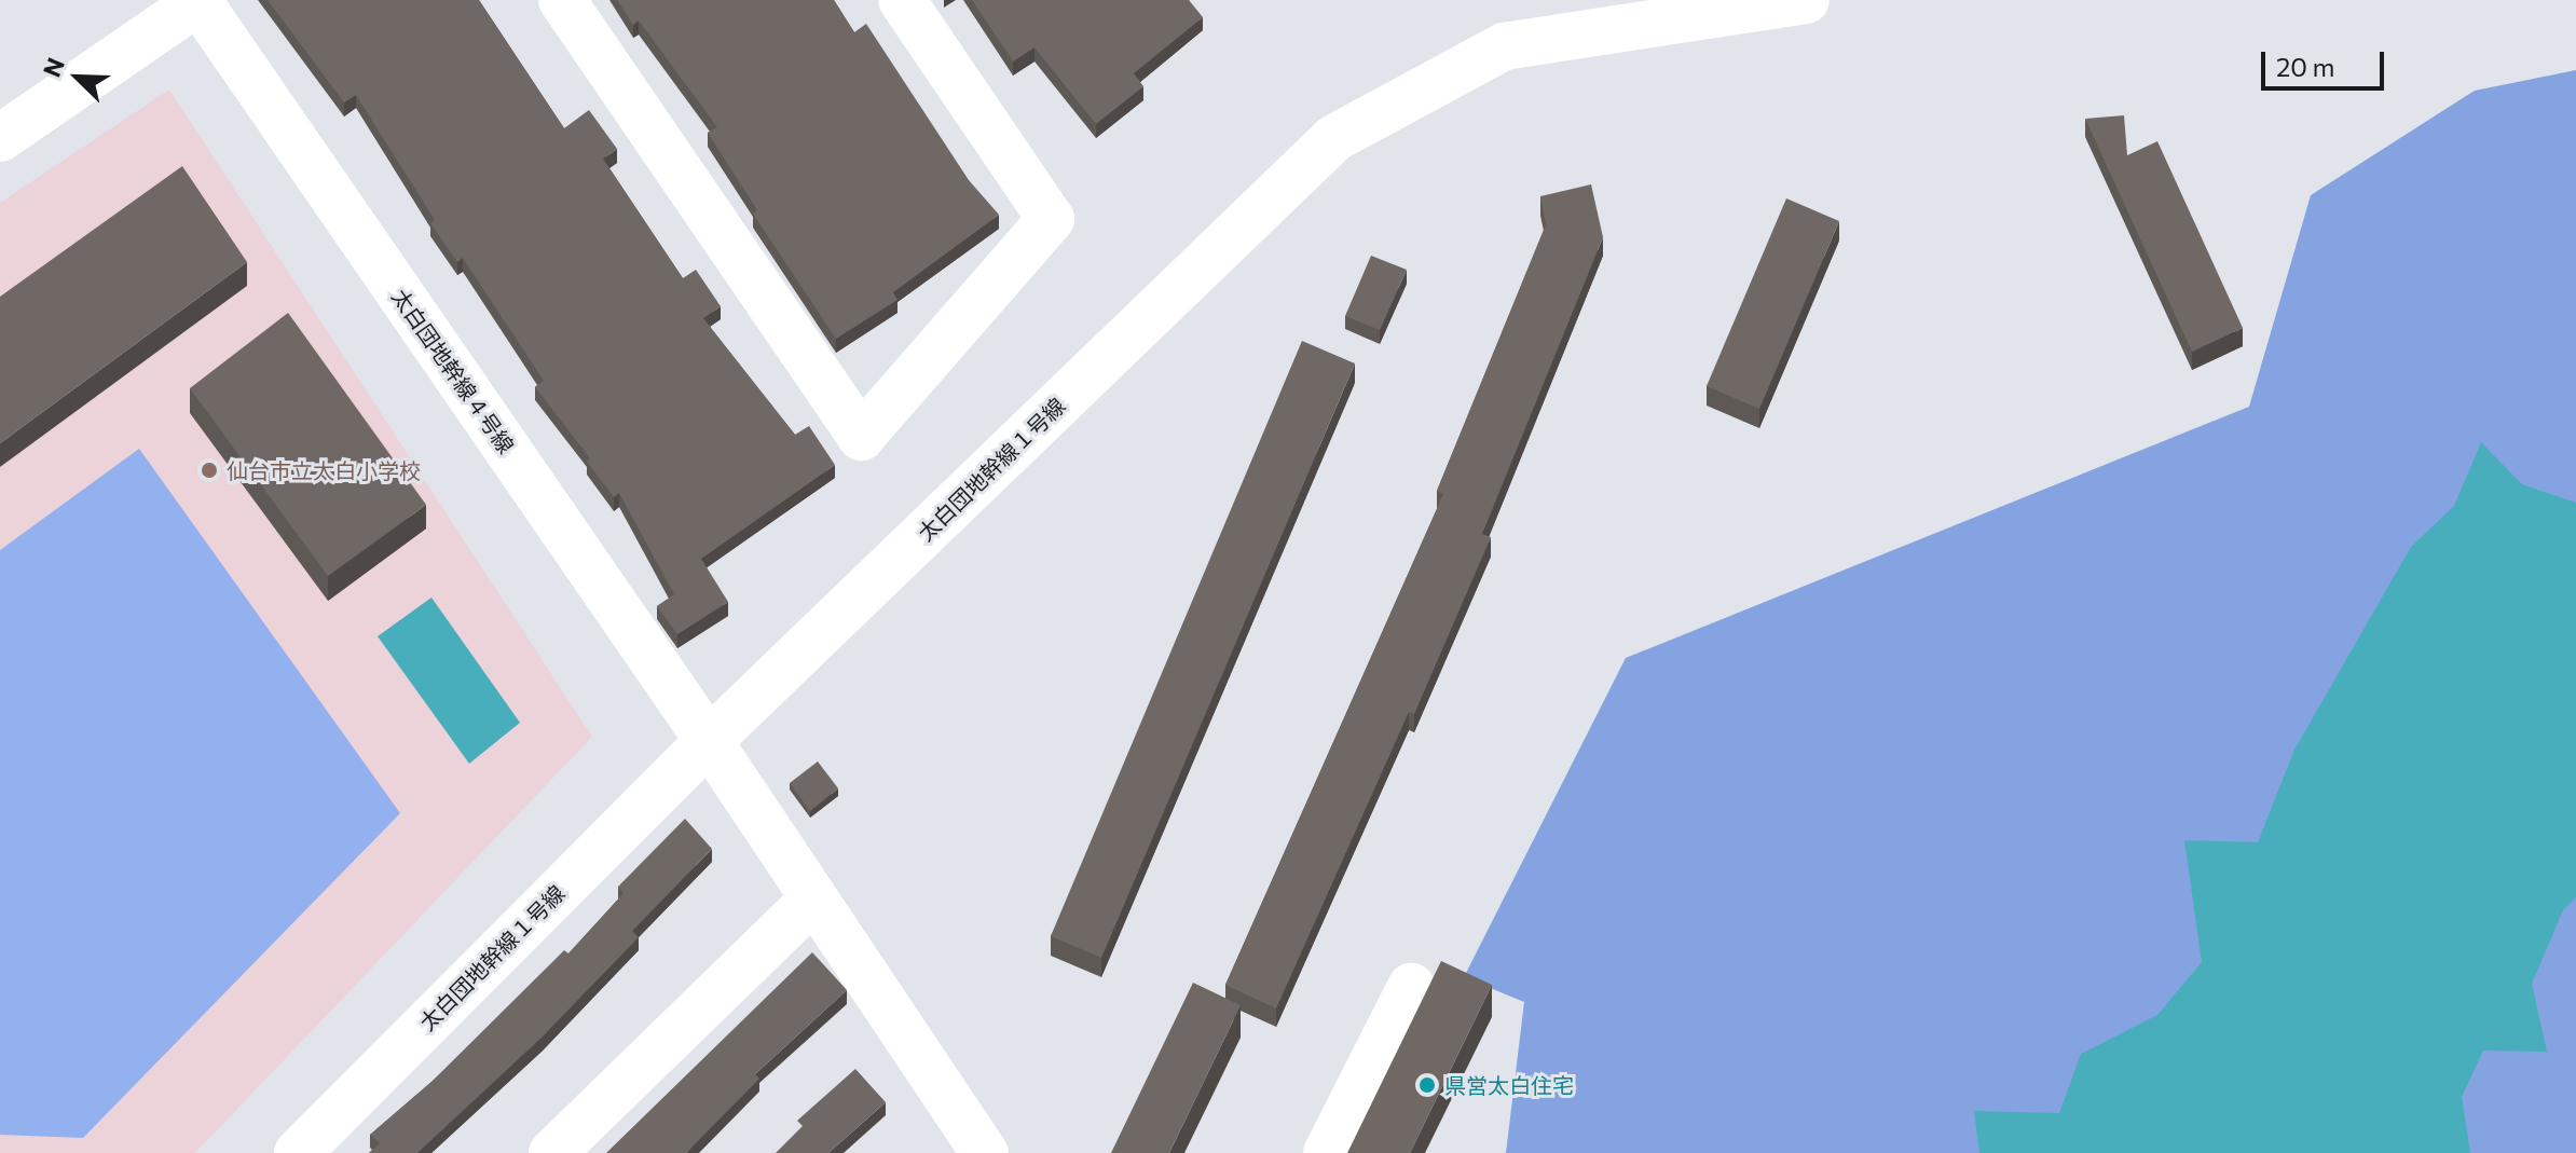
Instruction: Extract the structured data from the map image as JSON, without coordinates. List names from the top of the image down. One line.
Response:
{"streets":{"street":["太白団地幹線４号線","太白団地幹線１号線"]},"crossings":[["太白団地幹線４号線","太白団地幹線１号線"]],"places":["仙台市立太白小学校","県営太白住宅"],"scale_bar":"20 m","north":"top left"}
